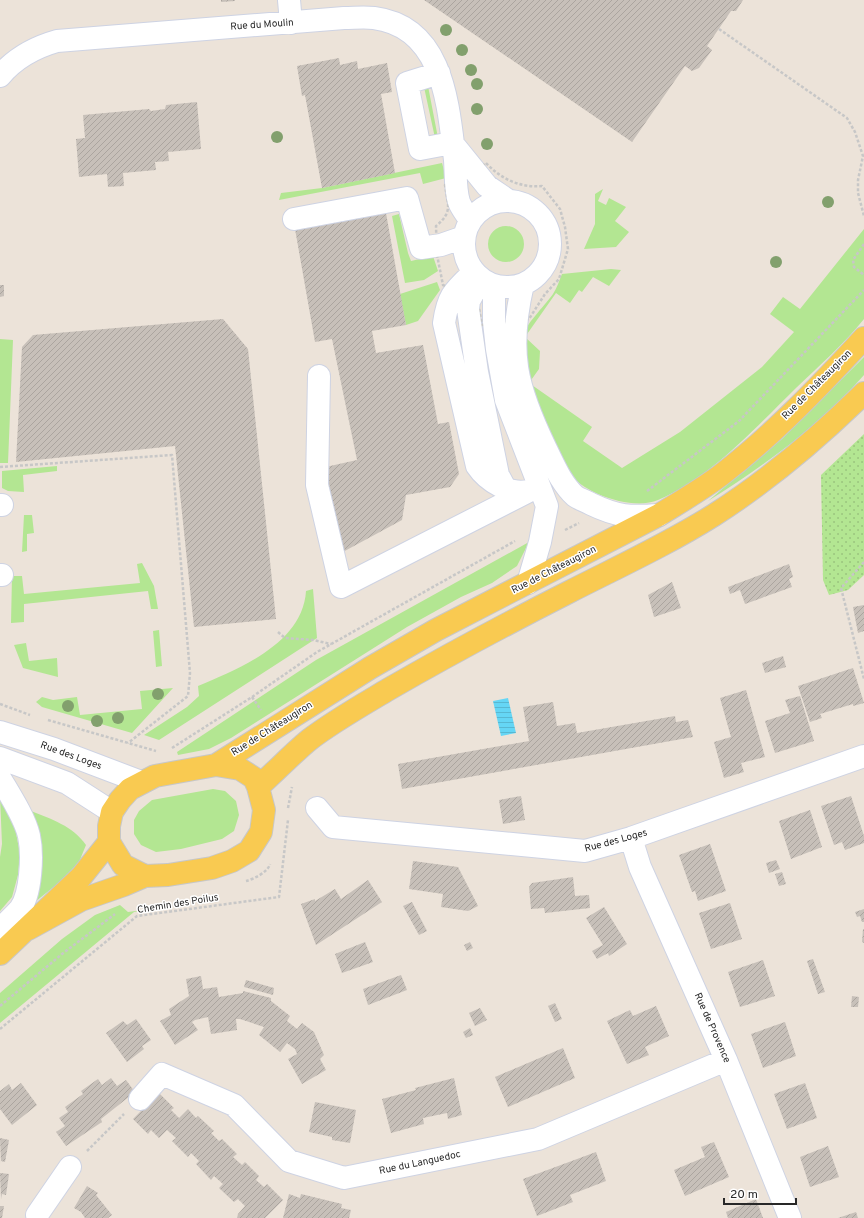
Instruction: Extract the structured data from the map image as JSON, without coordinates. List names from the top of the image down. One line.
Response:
{"streets":{"main road":["Rue de Châteaugiron"],"street":["Rue du Moulin","Rue des Loges","Rue de Provence","Rue du Languedoc"],"path":["Chemin des Poilus"]},"crossings":[["Rue de Châteaugiron","Rue des Loges"],["Rue des Loges","Rue de Provence"],["Rue de Provence","Rue du Languedoc"]],"scale_bar":"20 m"}
